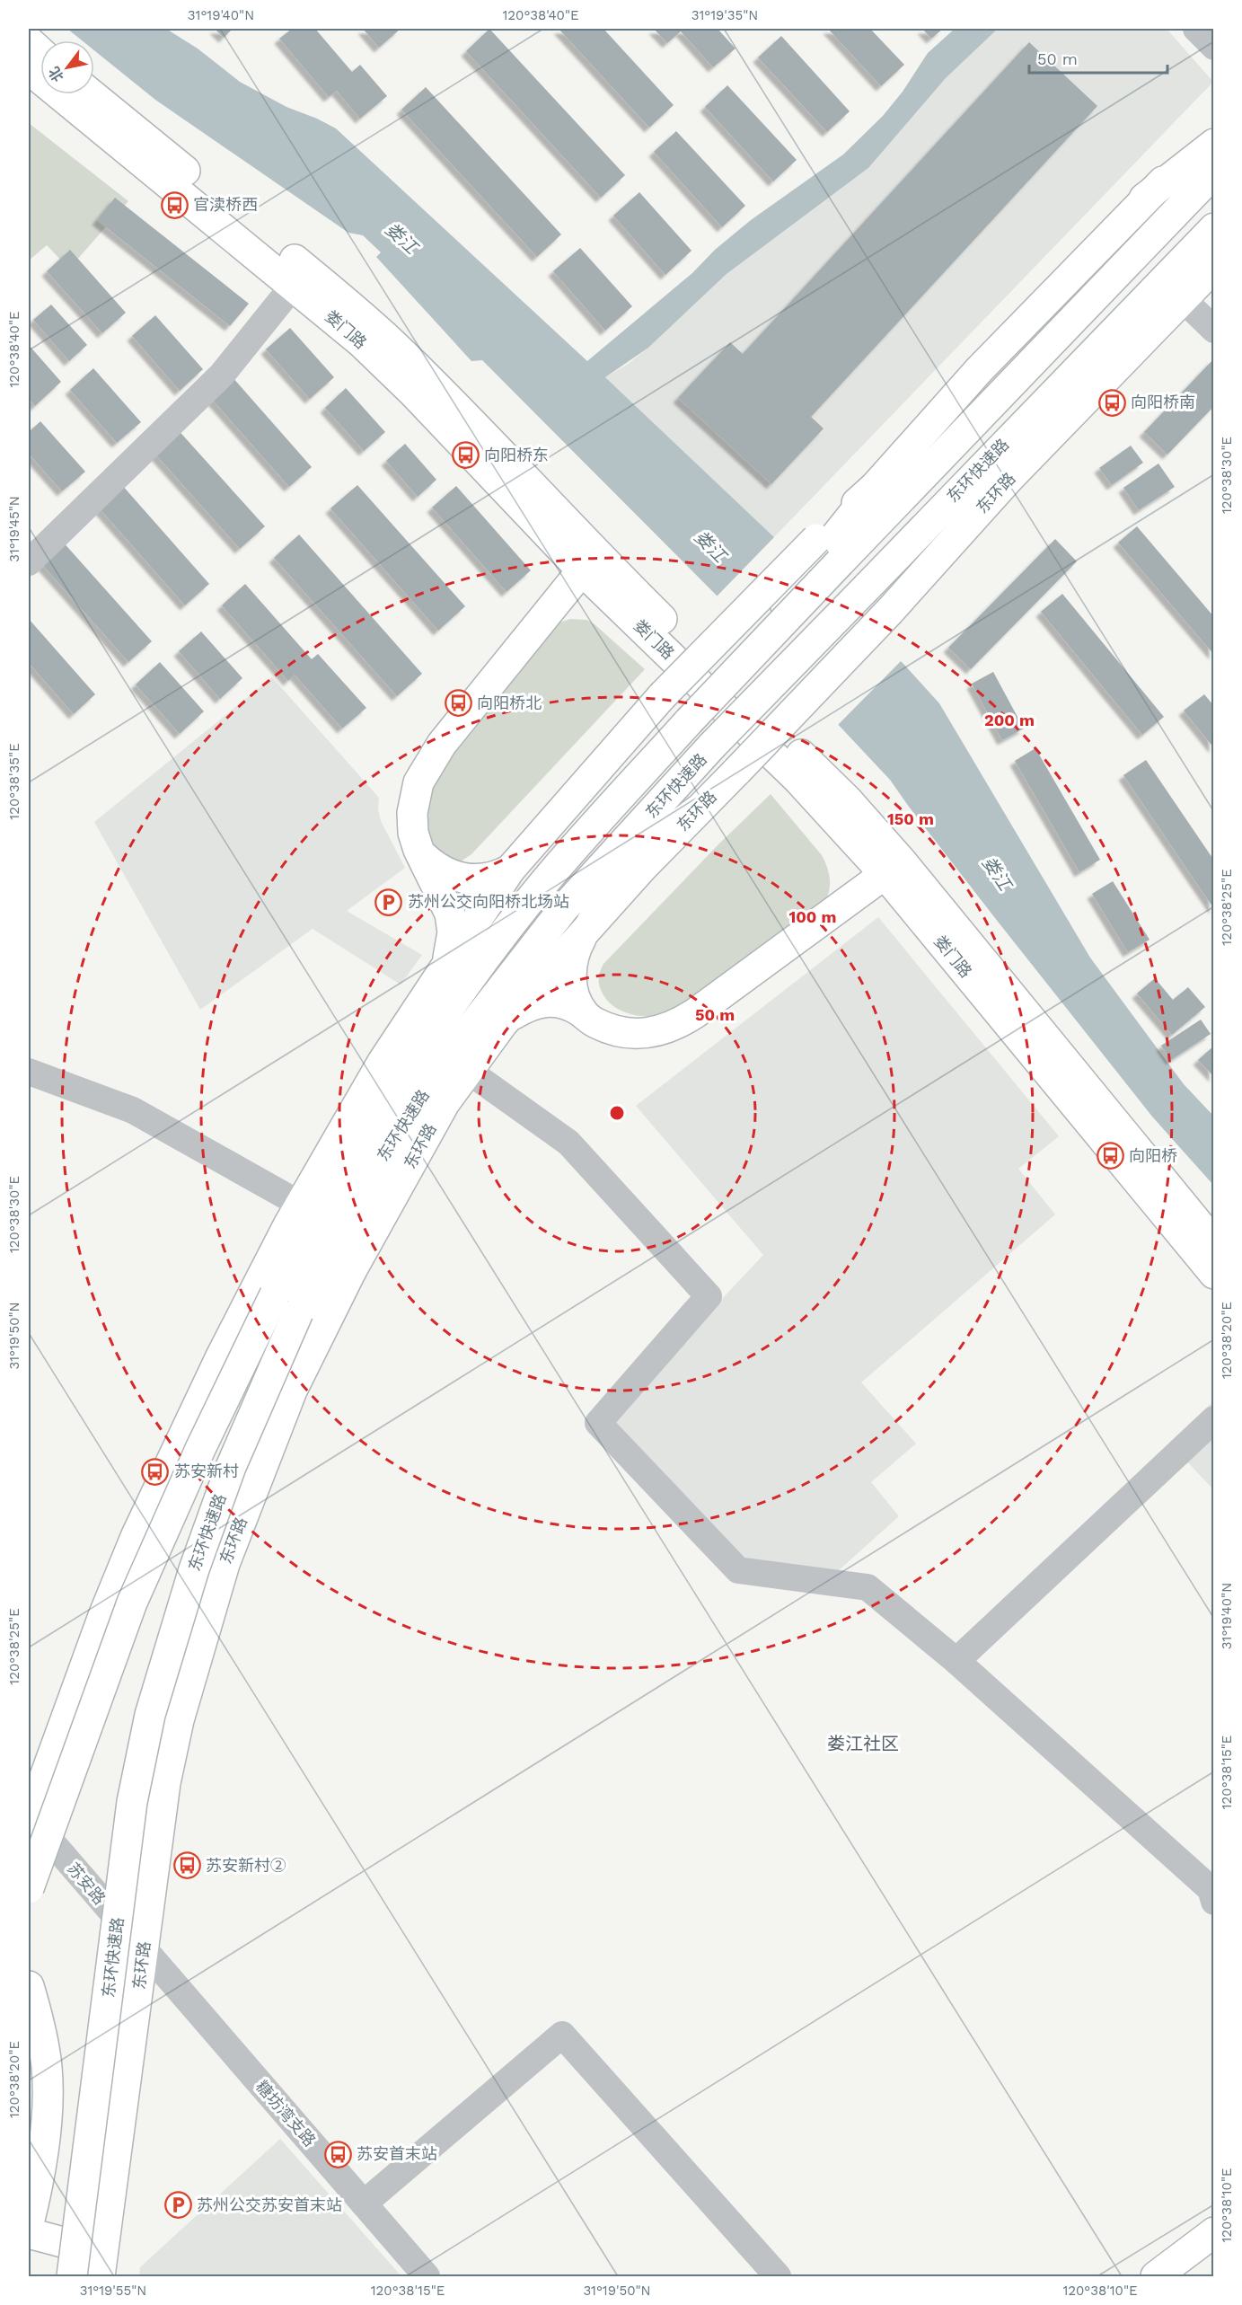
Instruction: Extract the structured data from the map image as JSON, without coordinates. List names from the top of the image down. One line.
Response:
{"streets":{"main road":["娄门路","东环快速路","东环路"],"street":["苏安路","糖坊湾支路"]},"crossings":[["东环路","苏安路"],["东环路","糖坊湾支路"],["苏安路","糖坊湾支路"]],"districts":["娄江社区"],"water":["娄江"],"places":{"bus stop":["官渎桥西","向阳桥南","向阳桥东","向阳桥北","向阳桥","苏安新村","苏安新村②","苏安首末站"],"parking":["苏州公交向阳桥北场站","苏州公交苏安首末站"]},"scale_bar":"50 m","north":"bottom left","coordinates":["31°19'40\"N","120°38'40\"E","31°19'35\"N","120°38'30\"E","31°19'45\"N","120°38'35\"E","120°38'25\"E","31°19'50\"N","120°38'20\"E","120°38'15\"E","120°38'10\"E","31°19'55\"N"],"rings":["200 m","150 m","100 m","50 m"]}
